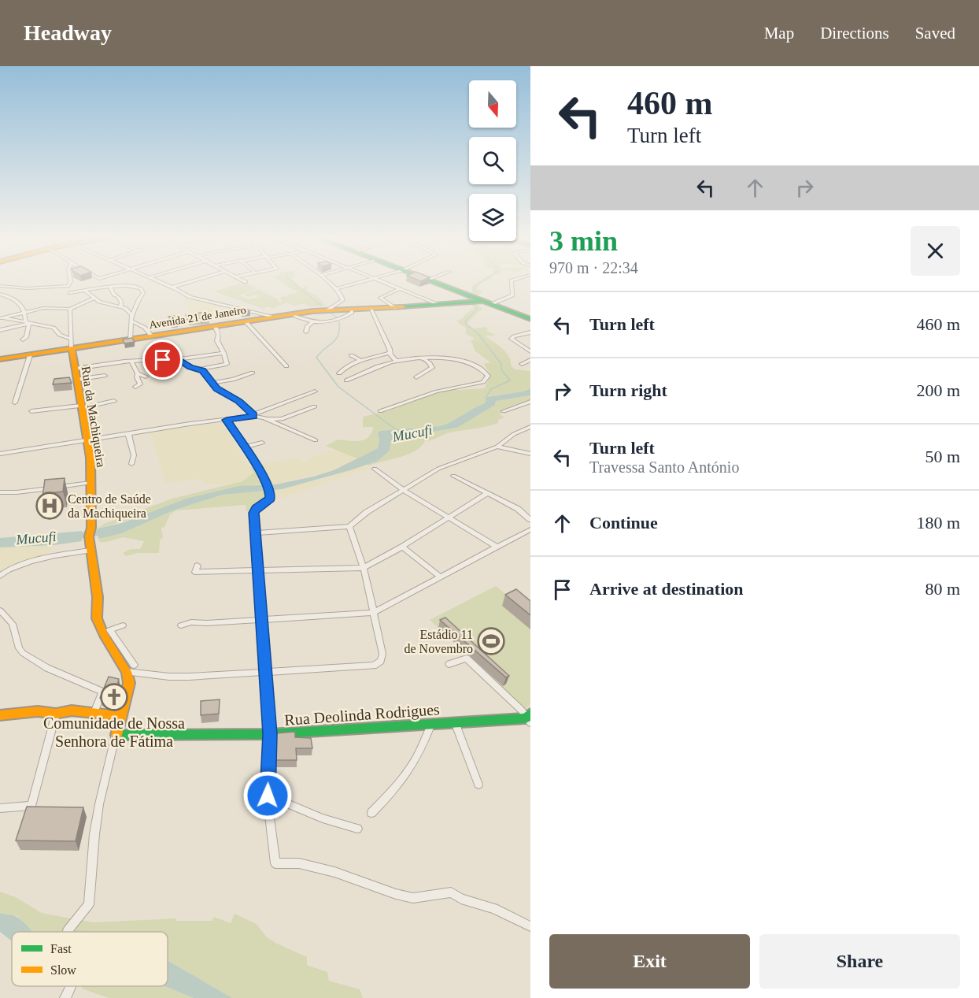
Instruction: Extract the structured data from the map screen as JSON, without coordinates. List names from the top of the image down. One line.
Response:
{"streets":{"main road":["Avenida 21 de Janeiro","Rua da Machiqueira","Rua Deolinda Rodrigues"]},"crossings":[["Avenida 21 de Janeiro","Rua da Machiqueira"]],"water":["Mucufi"],"places":{"hospital":["Centro de Saúde da Machiqueira"],"sports":["Estádio 11 de Novembro"],"church":["Comunidade de Nossa Senhora de Fátima"]},"legend":["Fast","Slow"],"north":"bottom","page":{"header":"Headway","nav":["Map","Directions","Saved"],"turn":["460 m","Turn left"],"heading":["3 min","970 m · 22:34"],"list":[{"name":"Turn left","value":"460 m"},{"name":"Turn right","value":"200 m"},{"name":"Turn left","note":"Travessa Santo António","value":"50 m"},{"name":"Continue","value":"180 m"},{"name":"Arrive at destination","value":"80 m"}],"buttons":["Exit","Share"]}}
